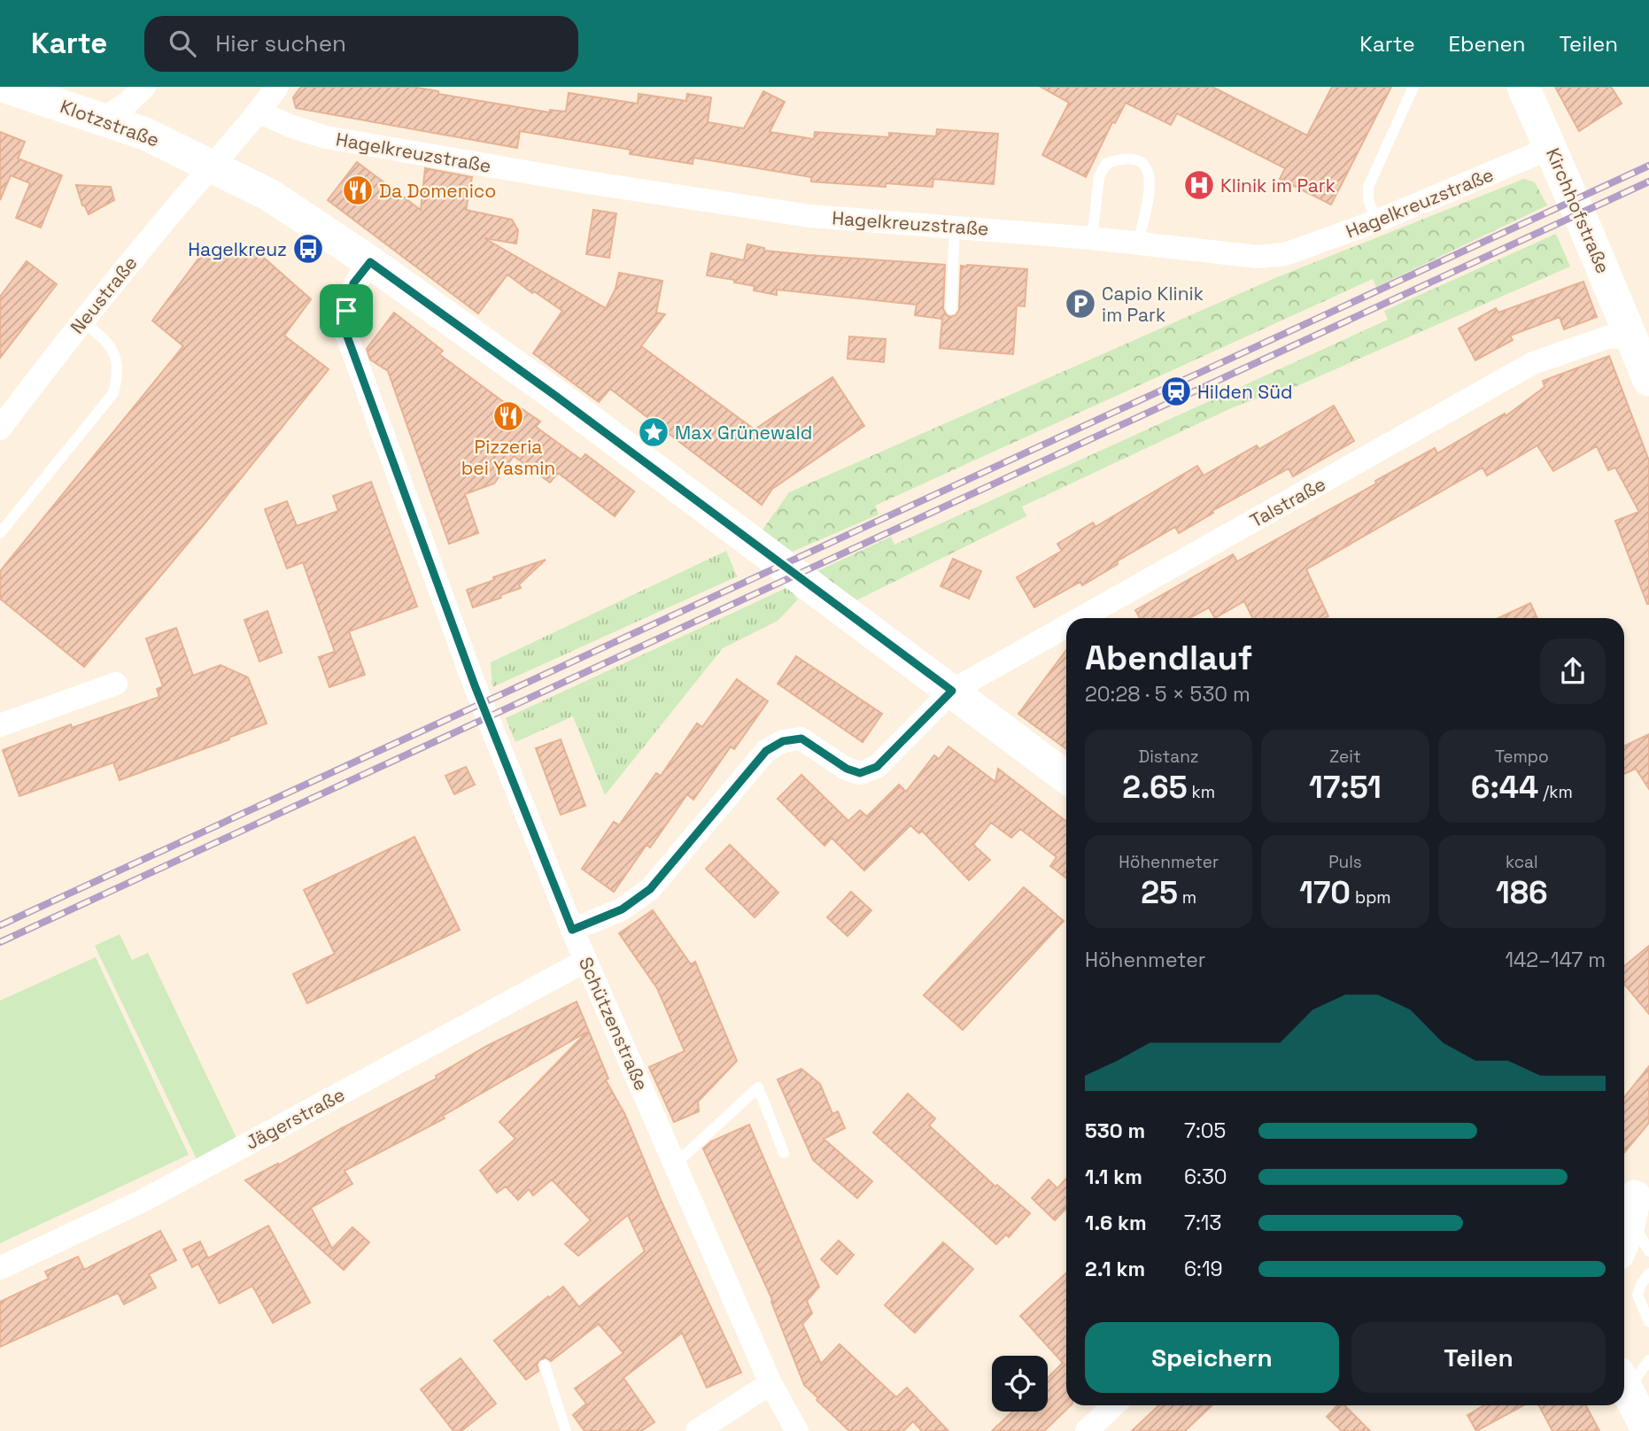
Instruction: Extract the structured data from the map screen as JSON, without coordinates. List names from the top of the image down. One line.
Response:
{"streets":{"main road":["Klotzstraße","Kirchhofstraße"],"street":["Hagelkreuzstraße","Neustraße","Talstraße","Schützenstraße","Jägerstraße"]},"crossings":[["Klotzstraße","Neustraße"],["Klotzstraße","Talstraße"],["Klotzstraße","Schützenstraße"],["Hagelkreuzstraße","Kirchhofstraße"],["Hagelkreuzstraße","Neustraße"],["Kirchhofstraße","Talstraße"],["Talstraße","Schützenstraße"],["Schützenstraße","Jägerstraße"]],"places":{"hospital":["Klinik im Park"],"restaurant":["Da Domenico","Pizzeria bei Yasmin"],"bus stop":["Hagelkreuz"],"parking":["Capio Klinik im Park"],"station":["Hilden Süd"],"place":["Max Grünewald"]},"page":{"header":"Karte","search":"Hier suchen","nav":["Karte","Ebenen","Teilen"],"heading":["Abendlauf","20:28 · 5 × 530 m"],"stats":[["Distanz","2.65 km"],["Zeit","17:51"],["Tempo","6:44 /km"],["Höhenmeter","25 m"],["Puls","170 bpm"],["kcal","186"]],"chart":["Höhenmeter","142–147 m"],"list":[{"name":"530 m","note":"7:05"},{"name":"1.1 km","note":"6:30"},{"name":"1.6 km","note":"7:13"},{"name":"2.1 km","note":"6:19"}],"buttons":["Speichern","Teilen"]}}
